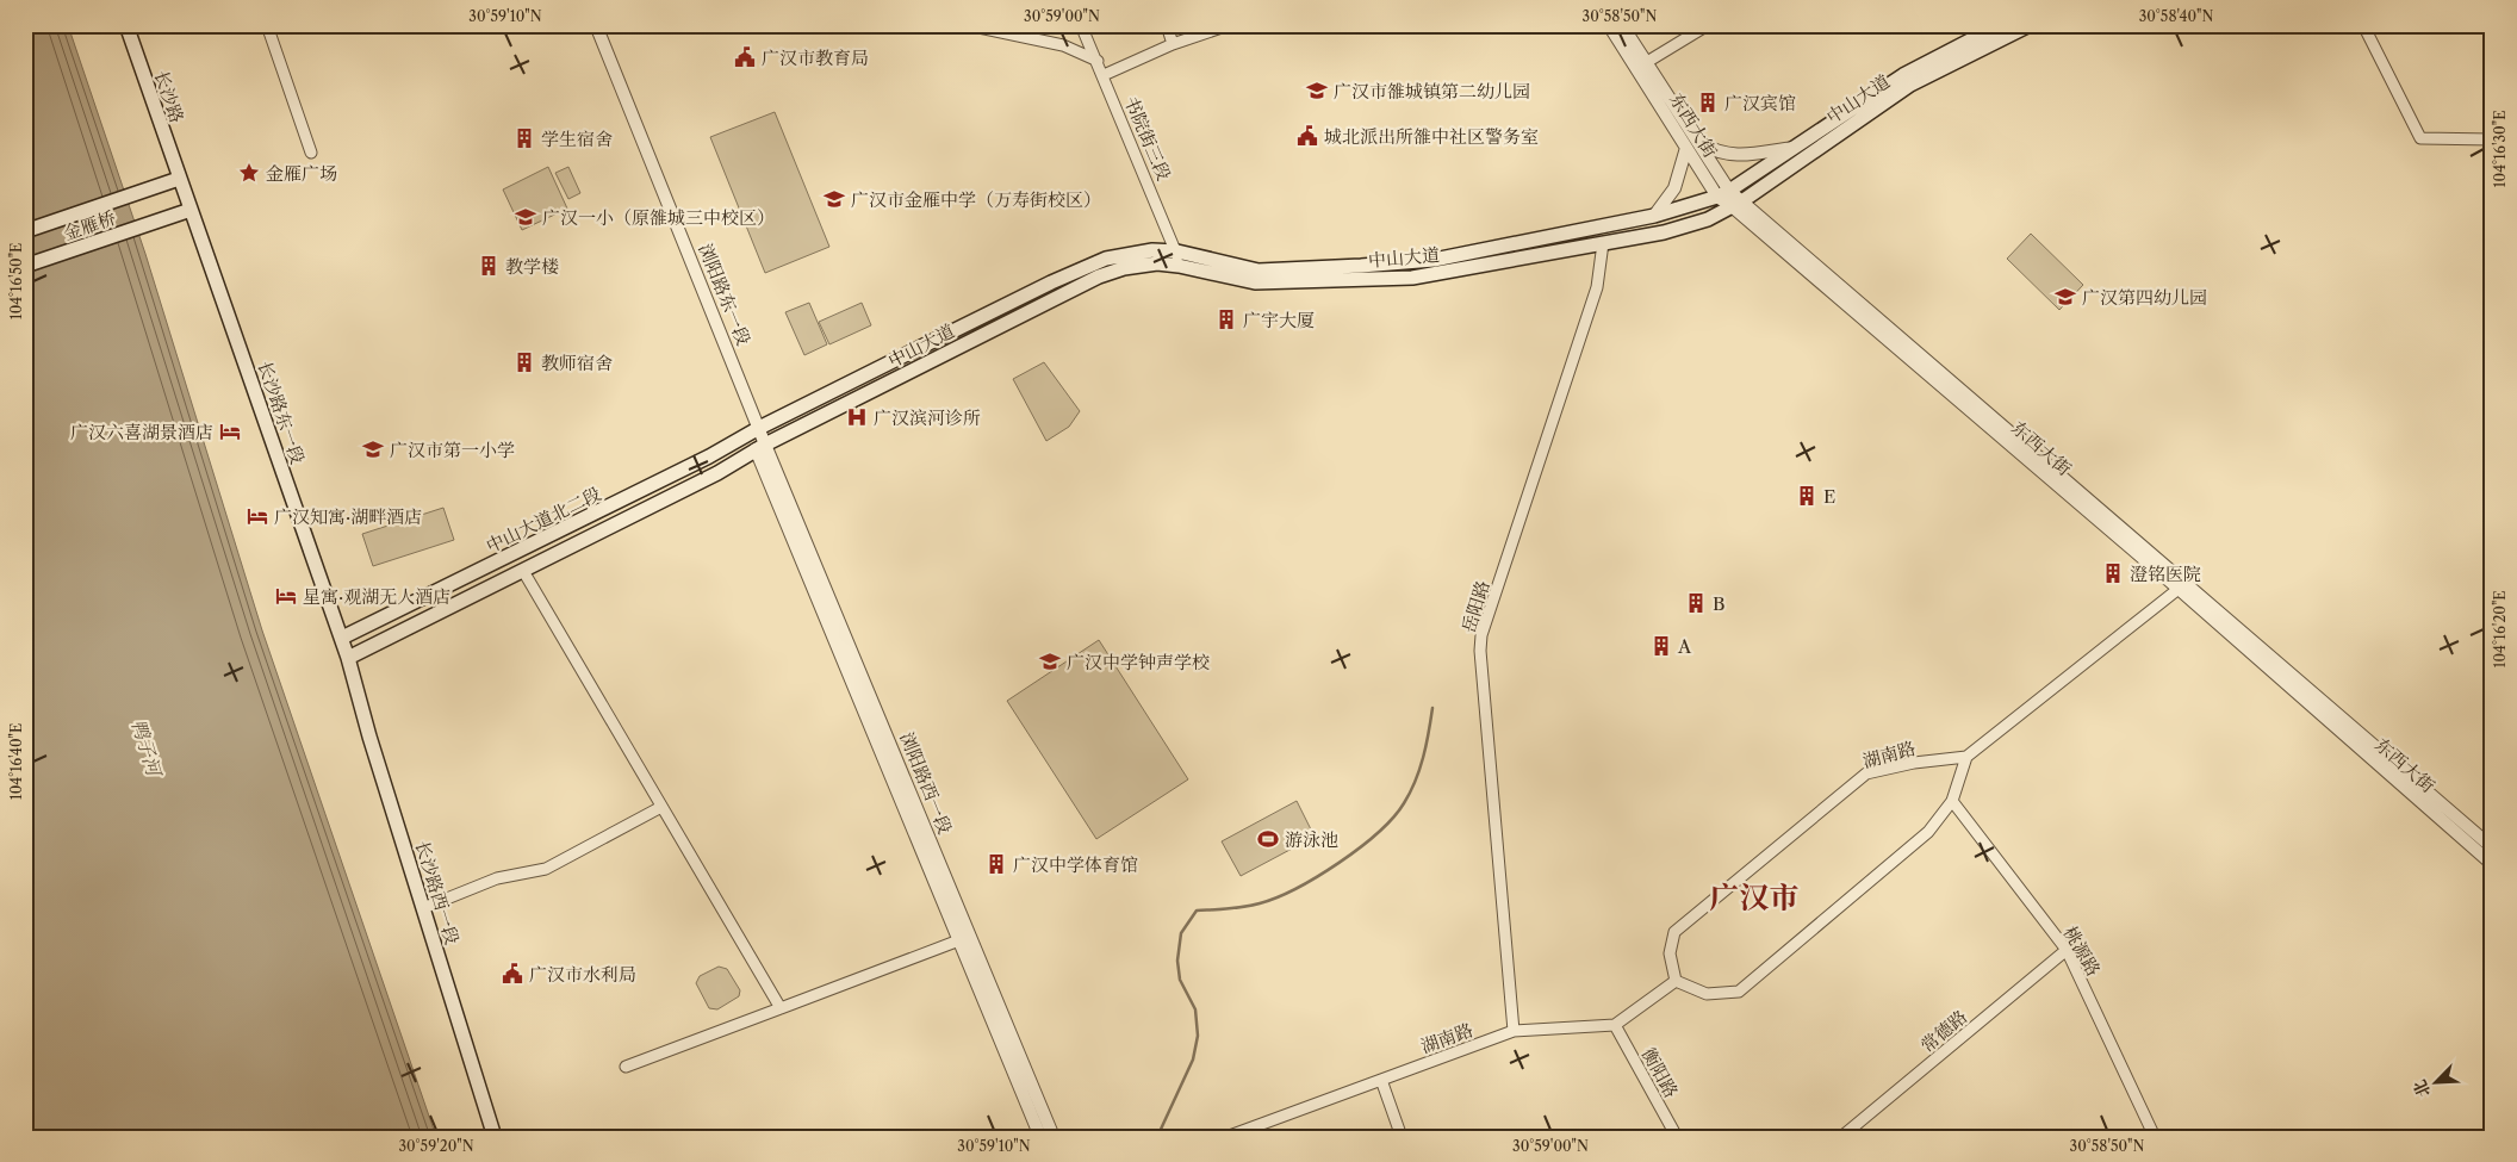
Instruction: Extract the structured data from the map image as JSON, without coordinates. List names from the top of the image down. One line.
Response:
{"streets":{"main road":["长沙路","中山大道","金雁桥","长沙路东一段","中山大道北二段","长沙路西一段"],"street":["东西大街","书院街三段","浏阳路东一段","岳阳路","湖南路","浏阳路西一段","桃源路","常德路","衡阳路"]},"crossings":[["长沙路","金雁桥"],["长沙路","长沙路东一段"],["中山大道","东西大街"],["中山大道","书院街三段"],["中山大道","浏阳路东一段"],["中山大道","中山大道北二段"],["中山大道","岳阳路"],["中山大道","浏阳路西一段"],["金雁桥","长沙路东一段"],["浏阳路东一段","中山大道北二段"],["浏阳路东一段","浏阳路西一段"],["长沙路东一段","中山大道北二段"],["长沙路东一段","长沙路西一段"],["中山大道北二段","浏阳路西一段"],["中山大道北二段","长沙路西一段"],["岳阳路","湖南路"],["湖南路","衡阳路"],["桃源路","常德路"]],"districts":["广汉市"],"water":["鸭子河"],"places":{"public building":["广汉市教育局","城北派出所雒中社区警务室","广汉市水利局"],"school or university":["广汉市雒城镇第二幼儿园","广汉市金雁中学（万寿街校区）","广汉一小（原雒城三中校区）","广汉第四幼儿园","广汉市第一小学","广汉中学钟声学校"],"building":["广汉宾馆","学生宿舍","教学楼","广宇大厦","教师宿舍","E","澄铭医院","B","A","广汉中学体育馆"],"place":["金雁广场"],"hospital":["广汉滨河诊所"],"hotel":["广汉六喜湖景酒店","广汉知寓·湖畔酒店","星寓·观湖无人酒店"],"sports":["游泳池"]},"north":"bottom left","coordinates":["30°59'10\"N","30°59'00\"N","30°58'50\"N","30°58'40\"N","104°16'30\"E","104°16'50\"E","104°16'20\"E","104°16'40\"E","30°59'20\"N"]}
